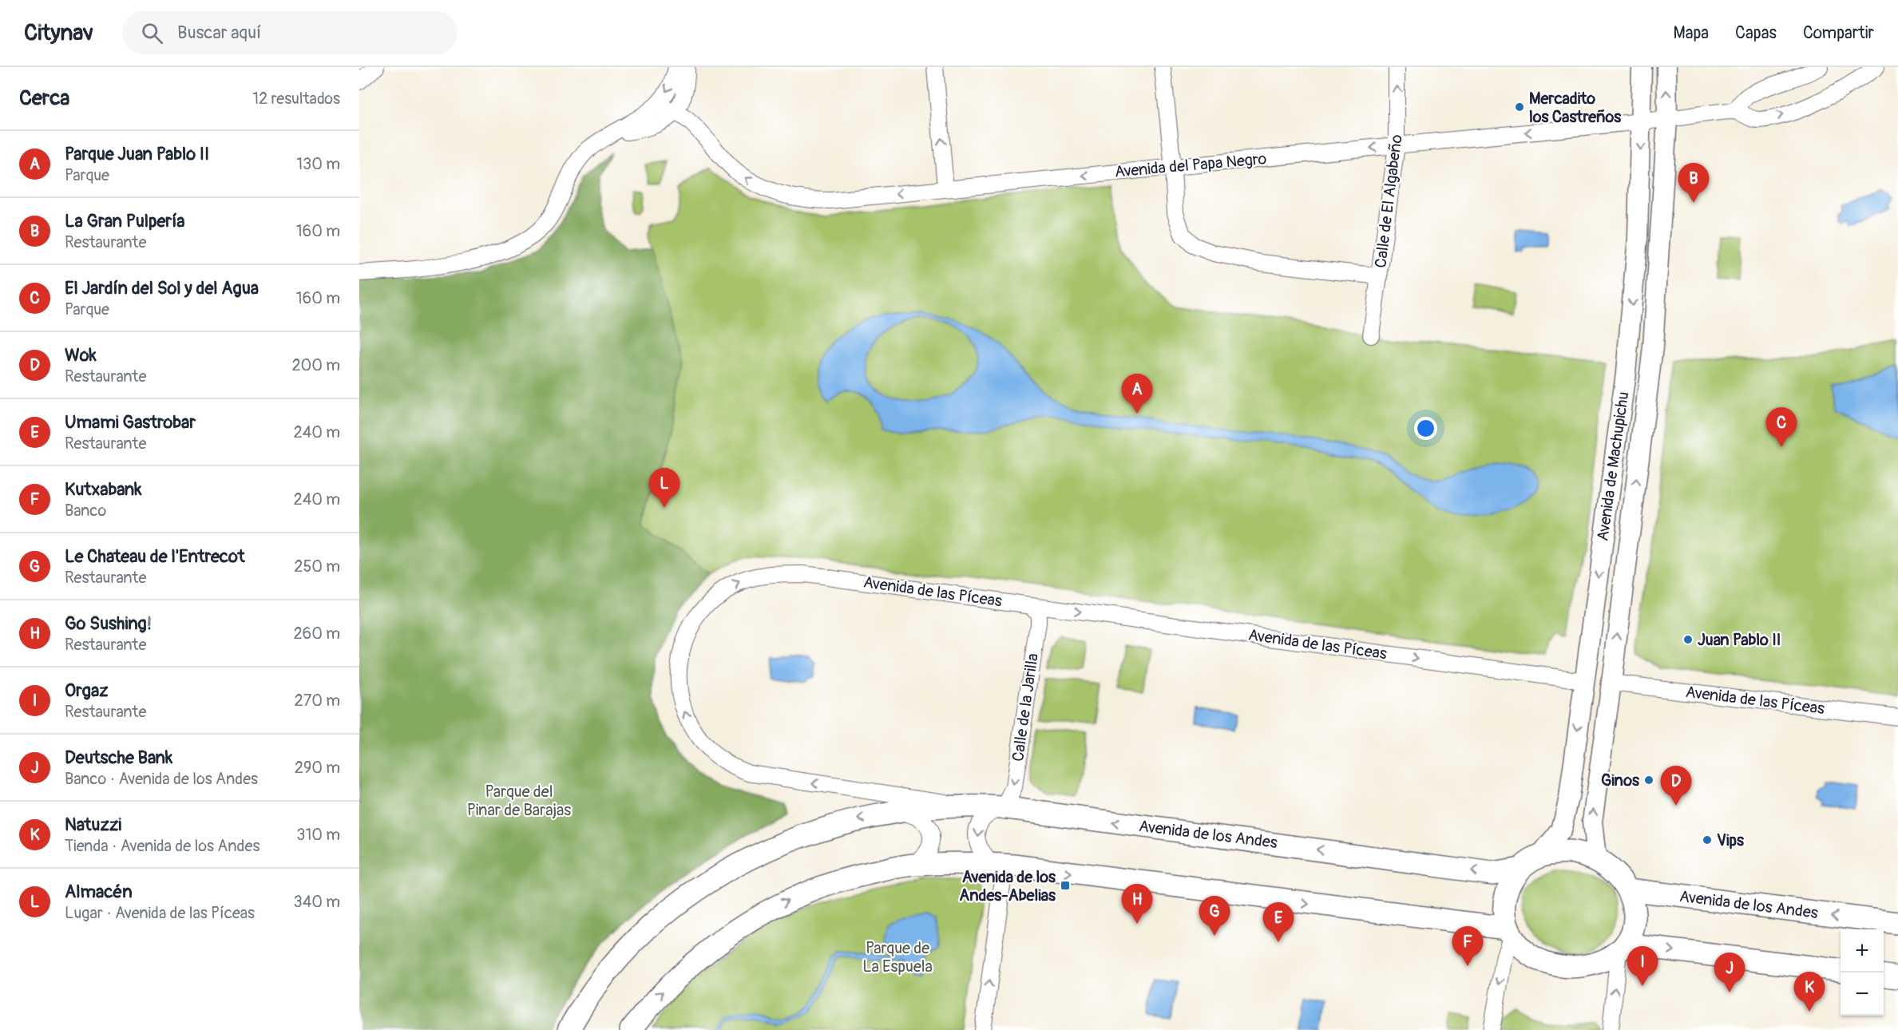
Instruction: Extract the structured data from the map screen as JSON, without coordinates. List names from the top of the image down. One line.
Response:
{"streets":{"main road":["Avenida de los Andes"],"street":["Avenida del Papa Negro","Calle de El Algabeño","Avenida de Machupichu","Avenida de las Píceas","Calle de la Jarilla"]},"crossings":[["Avenida del Papa Negro","Calle de El Algabeño"],["Avenida del Papa Negro","Avenida de Machupichu"],["Avenida de Machupichu","Avenida de las Píceas"],["Avenida de Machupichu","Avenida de los Andes"],["Avenida de las Píceas","Calle de la Jarilla"],["Avenida de las Píceas","Avenida de los Andes"],["Calle de la Jarilla","Avenida de los Andes"]],"one_way":["Calle de la Jarilla"],"parks":["Parque del Pinar de Barajas","Parque de La Espuela"],"places":{"other":["Mercadito los Castreños","Juan Pablo II","Ginos","Vips"],"transit":["Avenida de los Andes-Abelias"]},"page":{"header":"Citynav","search":"Buscar aquí","nav":["Mapa","Capas","Compartir"],"heading":["Cerca","12 resultados"],"list":[{"mark":"A","name":"Parque Juan Pablo II","note":"Parque","value":"130 m"},{"mark":"B","name":"La Gran Pulpería","note":"Restaurante","value":"160 m"},{"mark":"C","name":"El Jardín del Sol y del Agua","note":"Parque","value":"160 m"},{"mark":"D","name":"Wok","note":"Restaurante","value":"200 m"},{"mark":"E","name":"Umami Gastrobar","note":"Restaurante","value":"240 m"},{"mark":"F","name":"Kutxabank","note":"Banco","value":"240 m"},{"mark":"G","name":"Le Chateau de l'Entrecot","note":"Restaurante","value":"250 m"},{"mark":"H","name":"Go Sushing!","note":"Restaurante","value":"260 m"},{"mark":"I","name":"Orgaz","note":"Restaurante","value":"270 m"},{"mark":"J","name":"Deutsche Bank","note":"Banco · Avenida de los Andes","value":"290 m"},{"mark":"K","name":"Natuzzi","note":"Tienda · Avenida de los Andes","value":"310 m"},{"mark":"L","name":"Almacén","note":"Lugar · Avenida de las Píceas","value":"340 m"}],"pins":["B","A","C","L","D","H","G","E","F","I","J","K"],"map_buttons":["+","−"]}}
